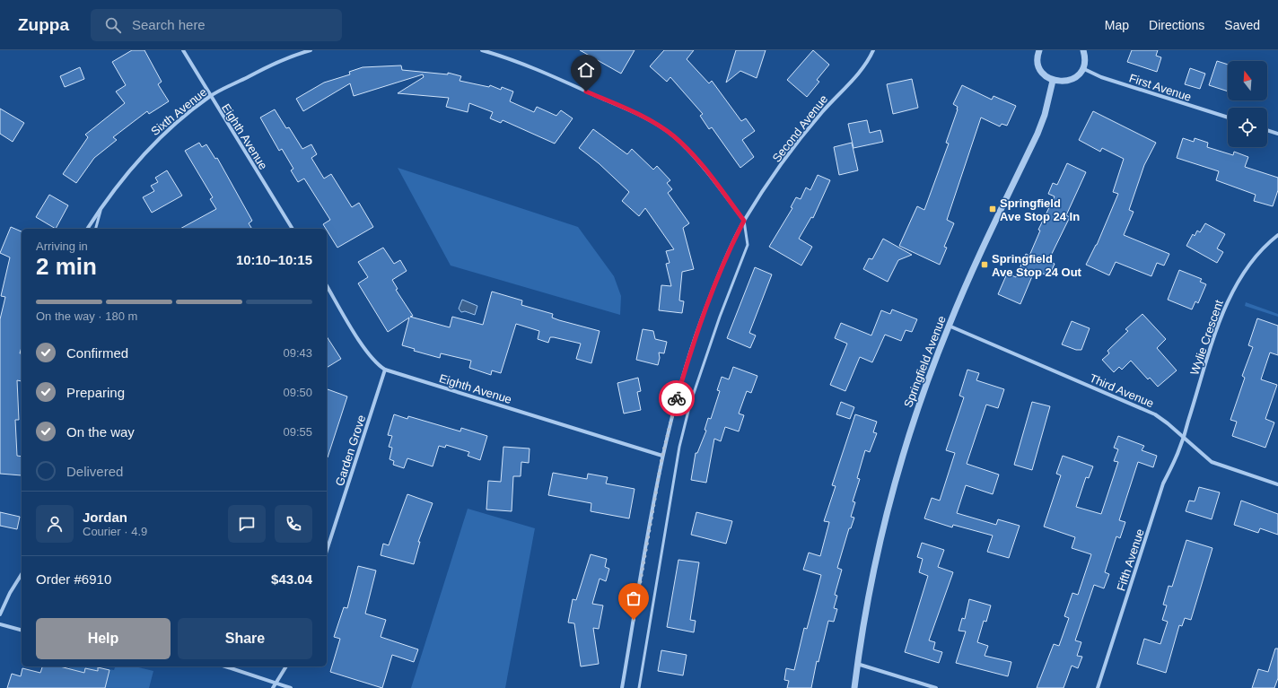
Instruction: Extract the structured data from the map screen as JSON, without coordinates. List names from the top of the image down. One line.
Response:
{"streets":{"street":["First Avenue","Sixth Avenue","Second Avenue","Eighth Avenue","Wylie Crescent","Springfield Avenue","Third Avenue","Garden Grove","Fifth Avenue"]},"crossings":[["Sixth Avenue","Eighth Avenue"],["Second Avenue","Eighth Avenue"],["Eighth Avenue","Garden Grove"],["Wylie Crescent","Third Avenue"],["Wylie Crescent","Fifth Avenue"],["Springfield Avenue","Third Avenue"],["Third Avenue","Fifth Avenue"]],"places":{"transit":["Springfield Ave Stop 24 In","Springfield Ave Stop 24 Out"]},"north":"top","page":{"header":"Zuppa","search":"Search here","nav":["Map","Directions","Saved"],"heading":["2 min","Arriving in","10:10–10:15"],"panel":["Jordan","Courier · 4.9","Order #6910","$43.04"],"bar":"On the way · 180 m","list":[["Confirmed","09:43"],["Preparing","09:50"],["On the way","09:55"],"Delivered"],"buttons":["Help","Share"]}}
